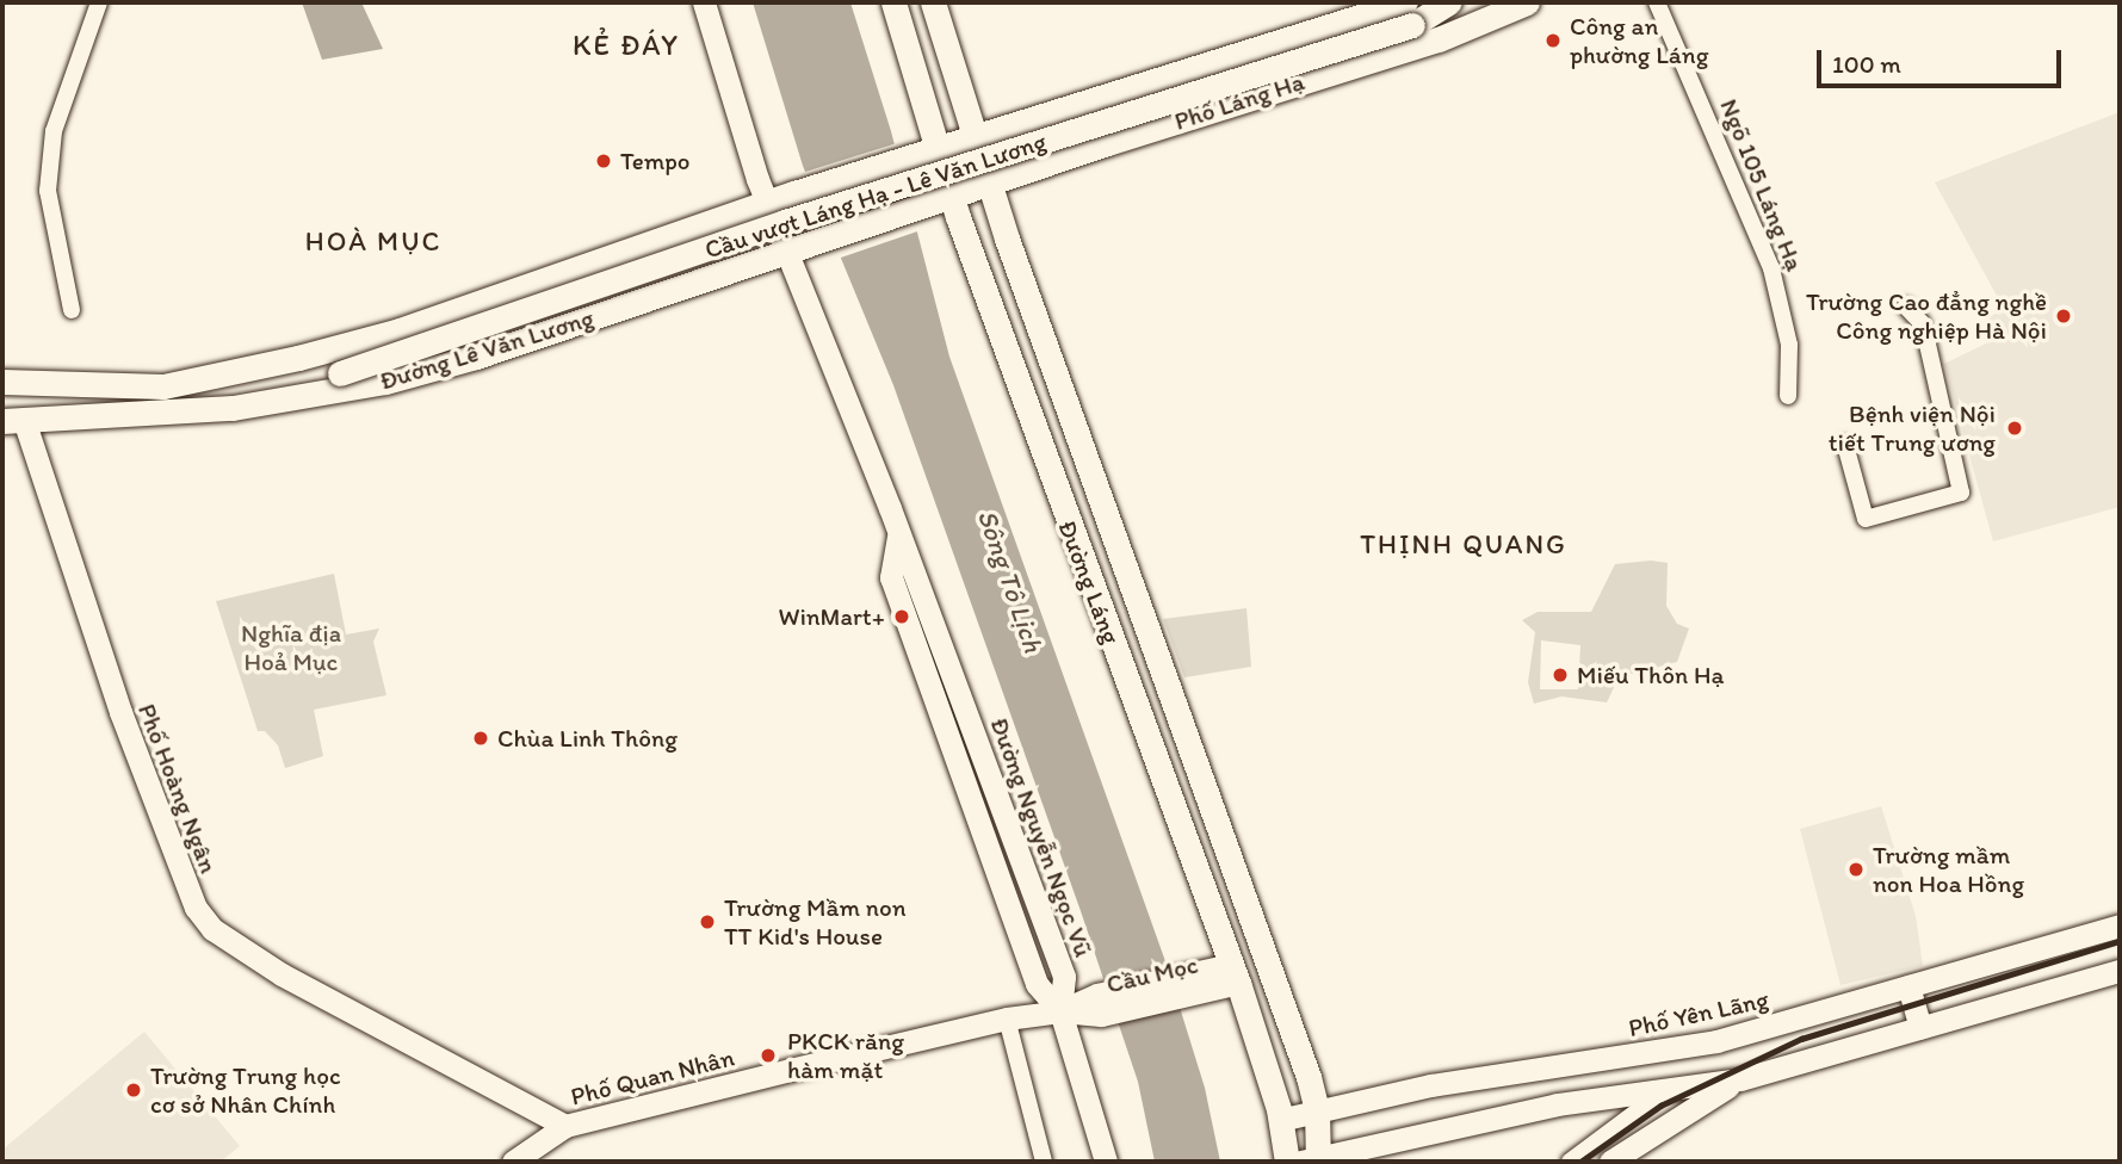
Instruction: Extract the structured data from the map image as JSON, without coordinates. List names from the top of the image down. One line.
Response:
{"streets":{"main road":["Phố Láng Hạ","Cầu vượt Láng Hạ - Lê Văn Lương","Đường Lê Văn Lương","Đường Láng","Phố Hoàng Ngân","Đường Nguyễn Ngọc Vũ","Cầu Mọc","Phố Yên Lãng","Phố Quan Nhân"],"street":["Ngõ 105 Láng Hạ"]},"crossings":[["Phố Láng Hạ","Cầu vượt Láng Hạ - Lê Văn Lương"],["Phố Láng Hạ","Đường Lê Văn Lương"],["Phố Láng Hạ","Đường Láng"],["Cầu vượt Láng Hạ - Lê Văn Lương","Đường Lê Văn Lương"],["Đường Lê Văn Lương","Đường Láng"],["Đường Lê Văn Lương","Phố Hoàng Ngân"],["Đường Lê Văn Lương","Đường Nguyễn Ngọc Vũ"],["Đường Láng","Cầu Mọc"],["Đường Láng","Phố Yên Lãng"],["Phố Hoàng Ngân","Phố Quan Nhân"],["Đường Nguyễn Ngọc Vũ","Phố Quan Nhân"],["Cầu Mọc","Phố Quan Nhân"]],"districts":["KẺ ĐÁY","HOÀ MỤC","THỊNH QUANG"],"water":["Sông Tô Lịch"],"parks":["Nghĩa địa Hoả Mục"],"places":["Công an phường Láng","Tempo","Trường Cao đẳng nghề Công nghiệp Hà Nội","Bệnh viện Nội tiết Trung ương","WinMart+","Miếu Thôn Hạ","Chùa Linh Thông","Trường mầm non Hoa Hồng","Trường Mầm non TT Kid's House","PKCK răng hàm mặt","Trường Trung học cơ sở Nhân Chính"],"scale_bar":"100 m"}
